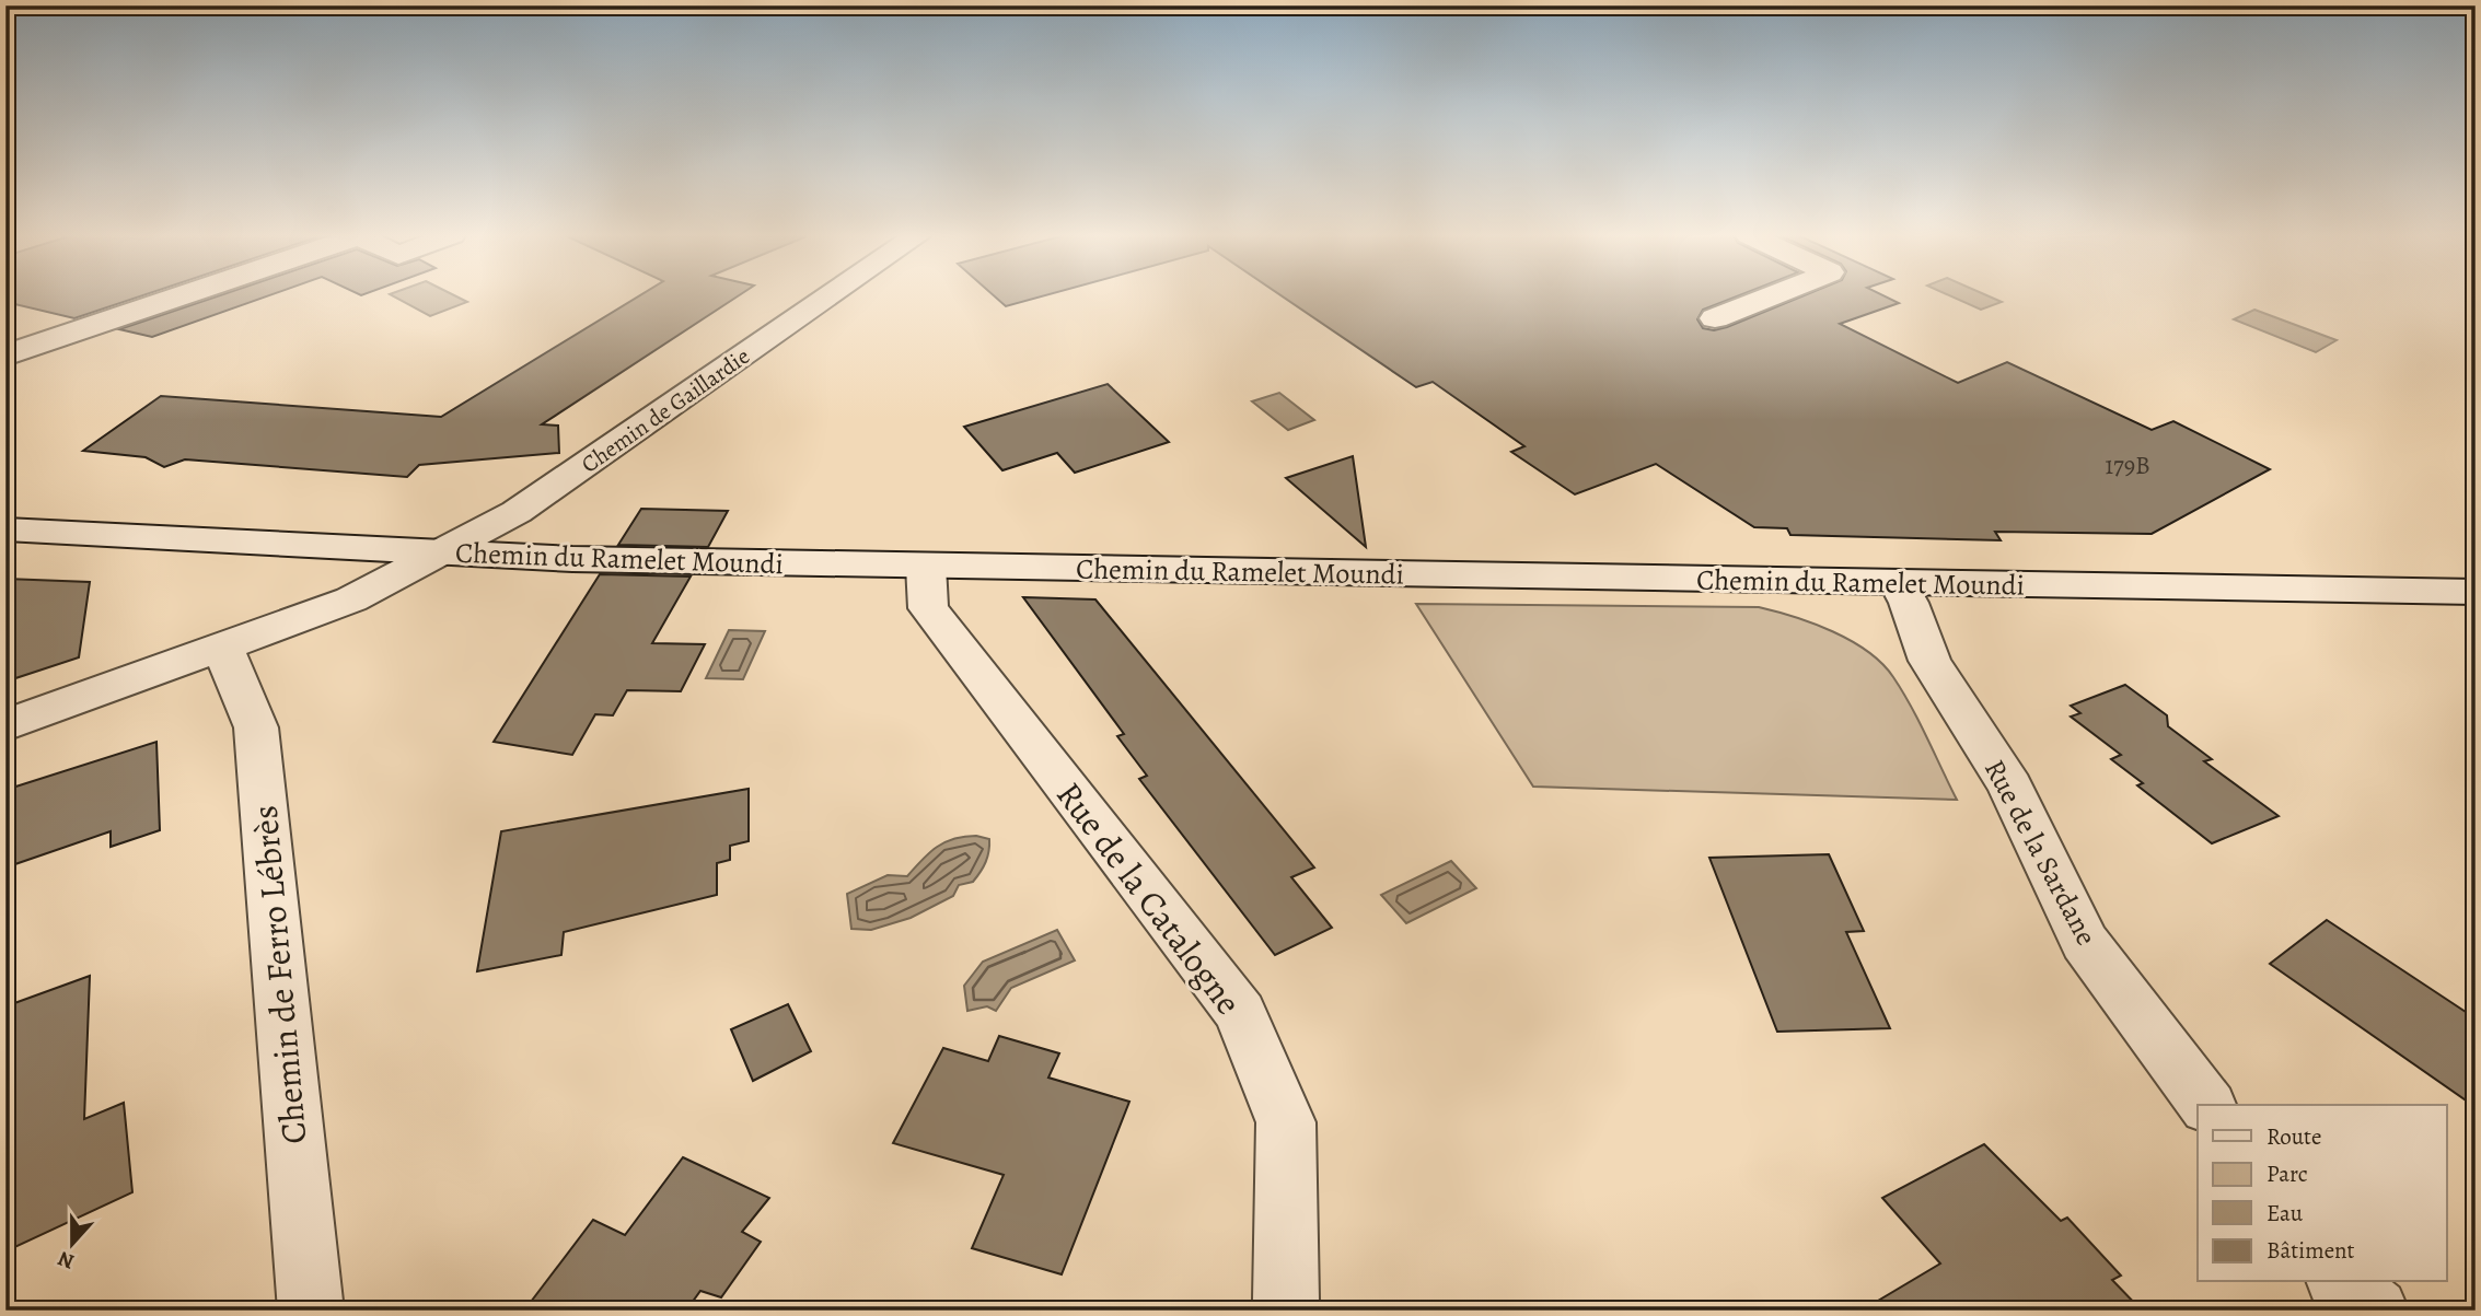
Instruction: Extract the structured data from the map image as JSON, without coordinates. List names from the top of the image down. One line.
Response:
{"streets":{"street":["Chemin de Gaillardie","Chemin du Ramelet Moundi","Rue de la Sardane","Rue de la Catalogne","Chemin de Ferro Lébrès"]},"crossings":[["Chemin de Gaillardie","Chemin du Ramelet Moundi"],["Chemin du Ramelet Moundi","Rue de la Sardane"],["Chemin du Ramelet Moundi","Rue de la Catalogne"]],"house_numbers":["179B"],"legend":["Route","Parc","Eau","Bâtiment"],"north":"bottom"}
